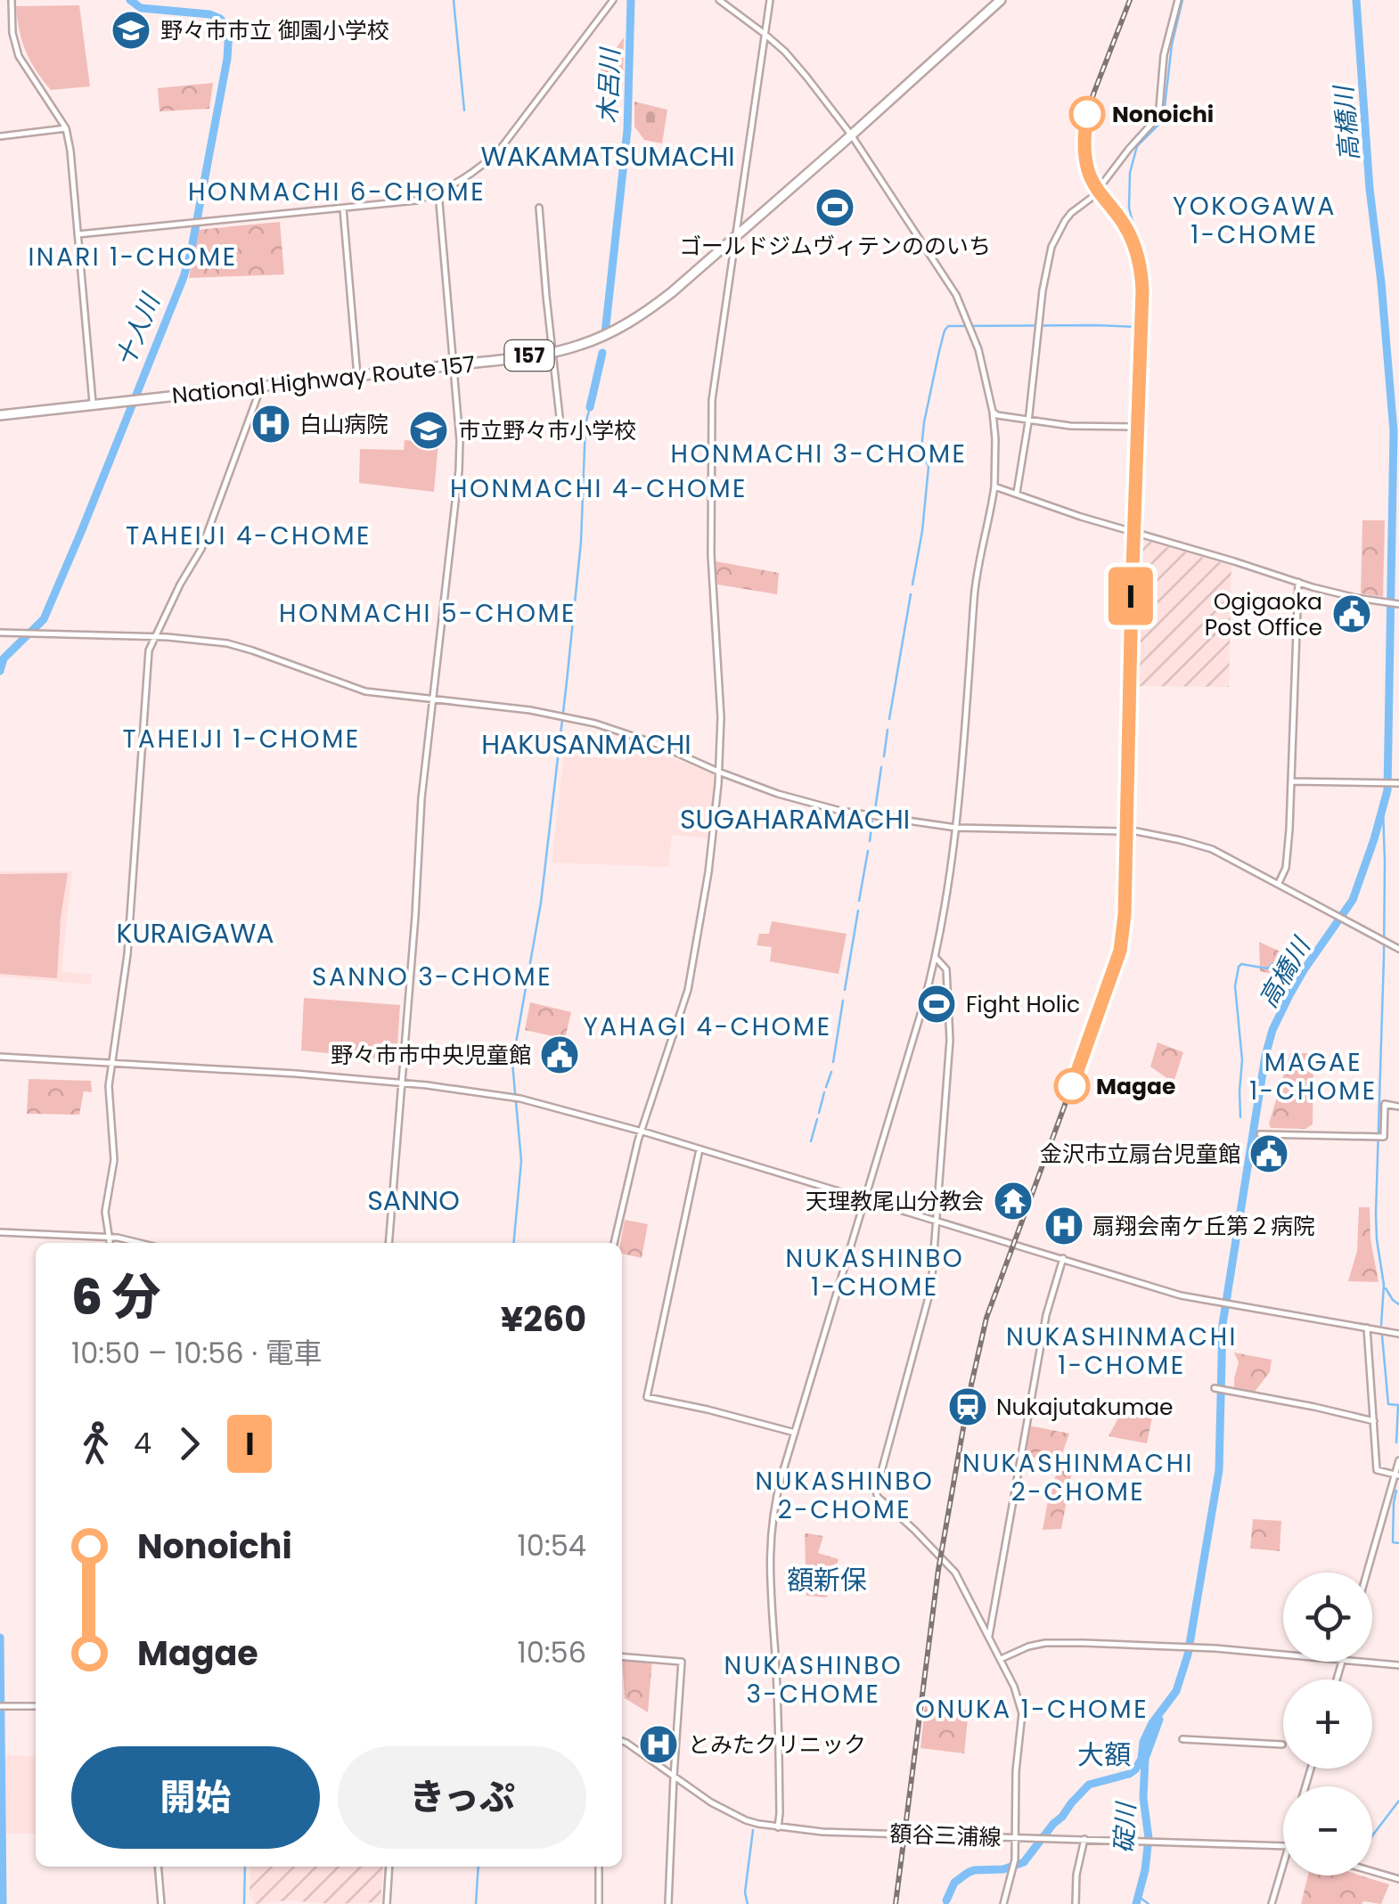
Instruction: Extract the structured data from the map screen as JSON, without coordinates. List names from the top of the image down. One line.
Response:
{"streets":{"highway":["157","National Highway Route 157"],"street":["額谷三浦線"]},"districts":["WAKAMATSUMACHI","HONMACHI 6-CHOME","YOKOGAWA 1-CHOME","INARI 1-CHOME","HONMACHI 3-CHOME","HONMACHI 4-CHOME","TAHEIJI 4-CHOME","HONMACHI 5-CHOME","TAHEIJI 1-CHOME","HAKUSANMACHI","SUGAHARAMACHI","KURAIGAWA","SANNO 3-CHOME","YAHAGI 4-CHOME","MAGAE 1-CHOME","SANNO","NUKASHINBO 1-CHOME","NUKASHINMACHI 1-CHOME","NUKASHINMACHI 2-CHOME","NUKASHINBO 2-CHOME","額新保","NUKASHINBO 3-CHOME","ONUKA 1-CHOME","大額"],"water":["木呂川","高橋川","十人川","碇川"],"places":{"school or university":["野々市市立 御園小学校","市立野々市小学校"],"other":["Nonoichi","Magae"],"sports":["ゴールドジムヴィテンののいち","Fight Holic"],"hospital":["白山病院","扇翔会南ケ丘第２病院","とみたクリニック"],"public building":["Ogigaoka Post Office","野々市市中央児童館","金沢市立扇台児童館"],"temple":["天理教尾山分教会"],"station":["Nukajutakumae"]},"page":{"on_map":"I","heading":["6 分","10:50 – 10:56 · 電車","¥260"],"legs":["4","I"],"list":[{"name":"Nonoichi","value":"10:54"},{"name":"Magae","value":"10:56"}],"map_buttons":["+","−"],"buttons":["開始","きっぷ"]}}
